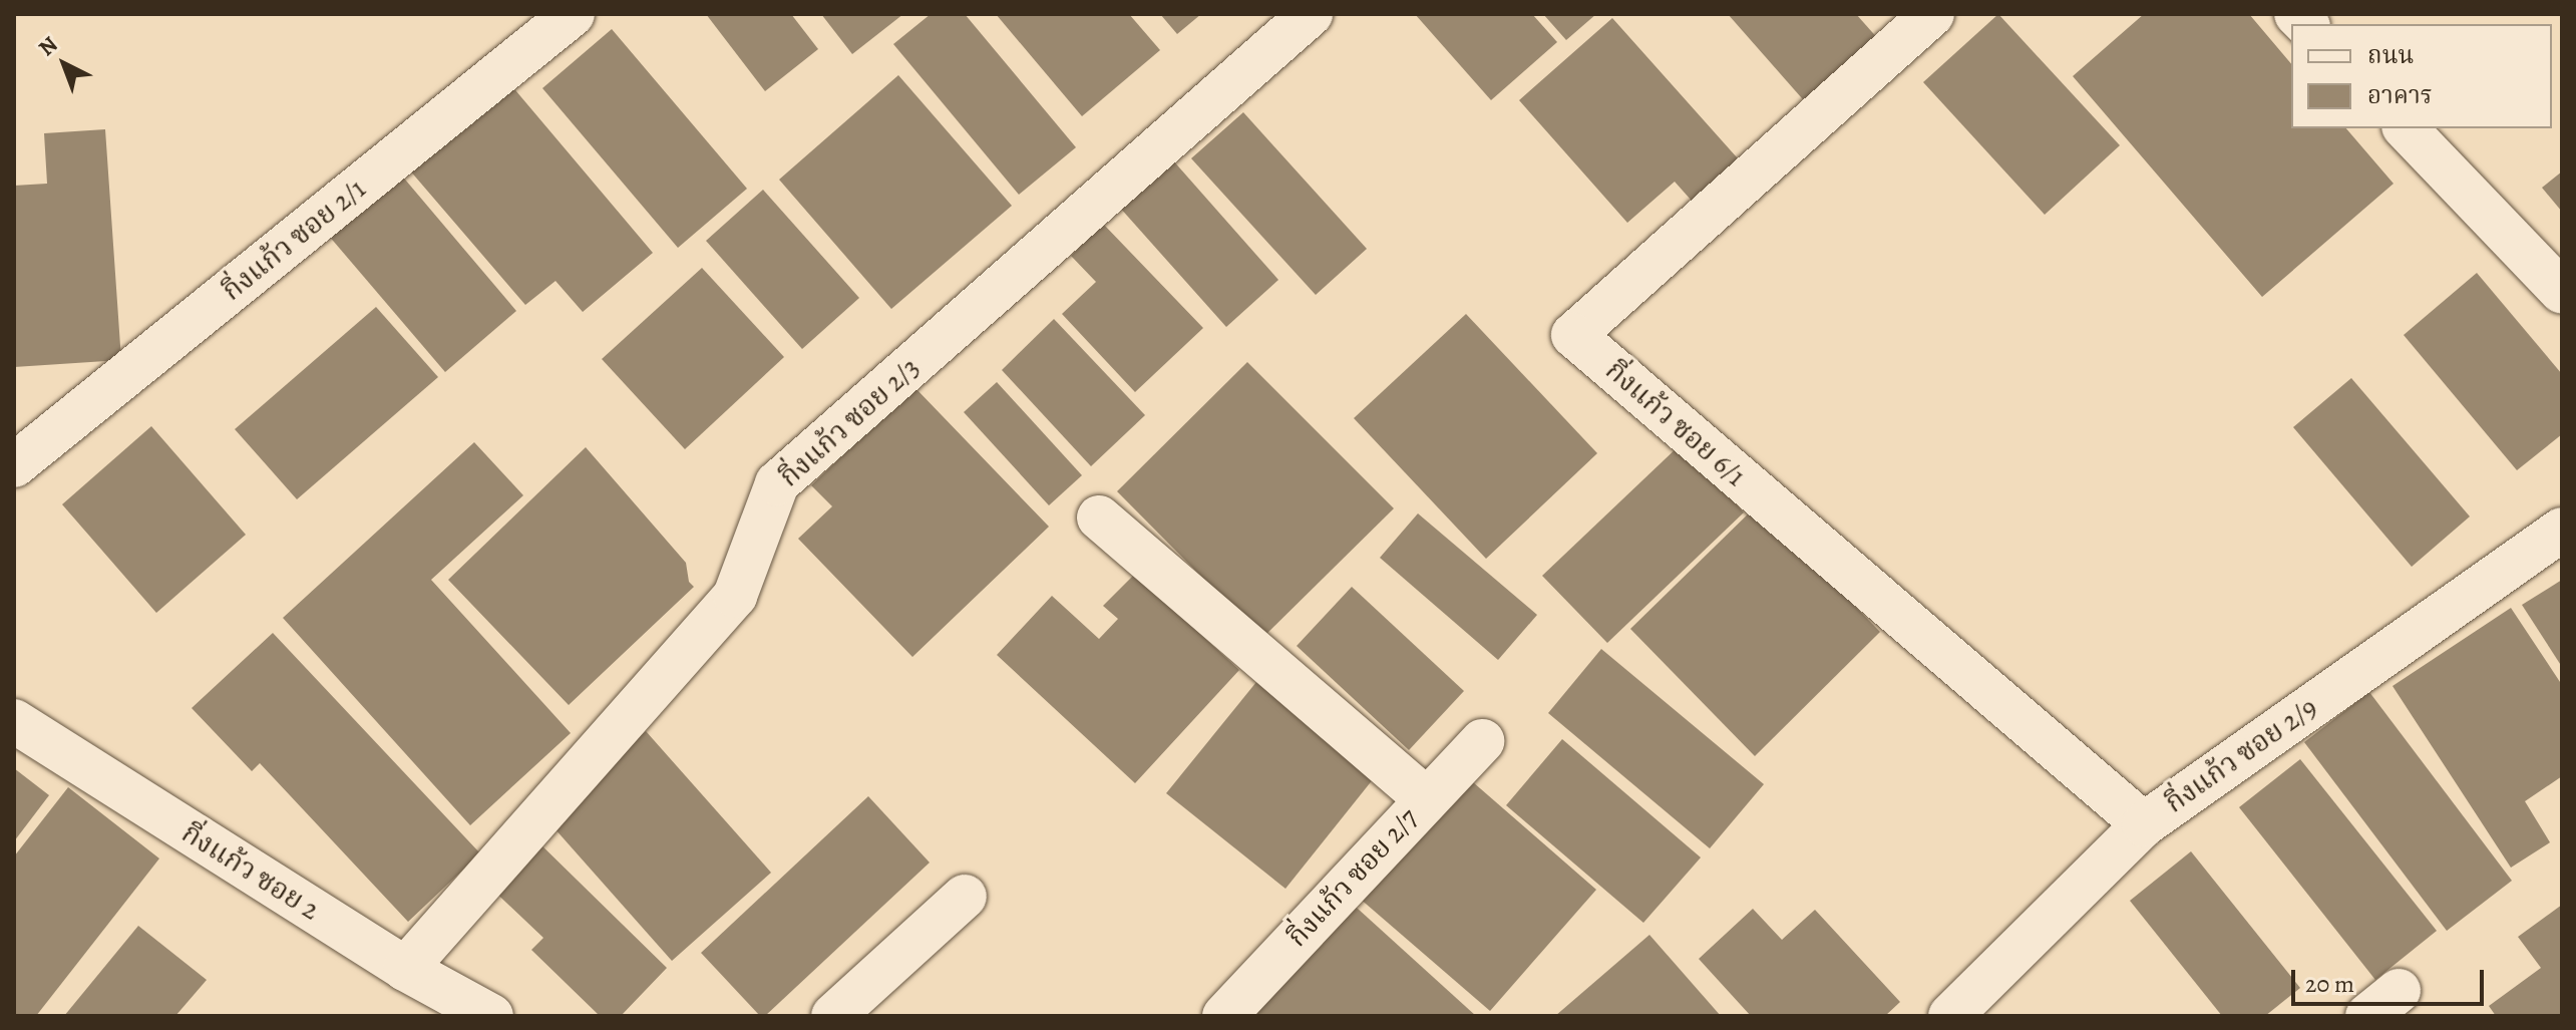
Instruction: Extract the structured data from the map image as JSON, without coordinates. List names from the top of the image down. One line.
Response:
{"streets":{"street":["กิ่งแก้ว ซอย 2/1","กิ่งแก้ว ซอย 2/3","กิ่งแก้ว ซอย 6/1","กิ่งแก้ว ซอย 2/9","กิ่งแก้ว ซอย 2","กิ่งแก้ว ซอย 2/7"]},"crossings":[["กิ่งแก้ว ซอย 2/3","กิ่งแก้ว ซอย 2"],["กิ่งแก้ว ซอย 6/1","กิ่งแก้ว ซอย 2/9"]],"legend":["ถนน","อาคาร"],"scale_bar":"20 m","north":"top left"}
